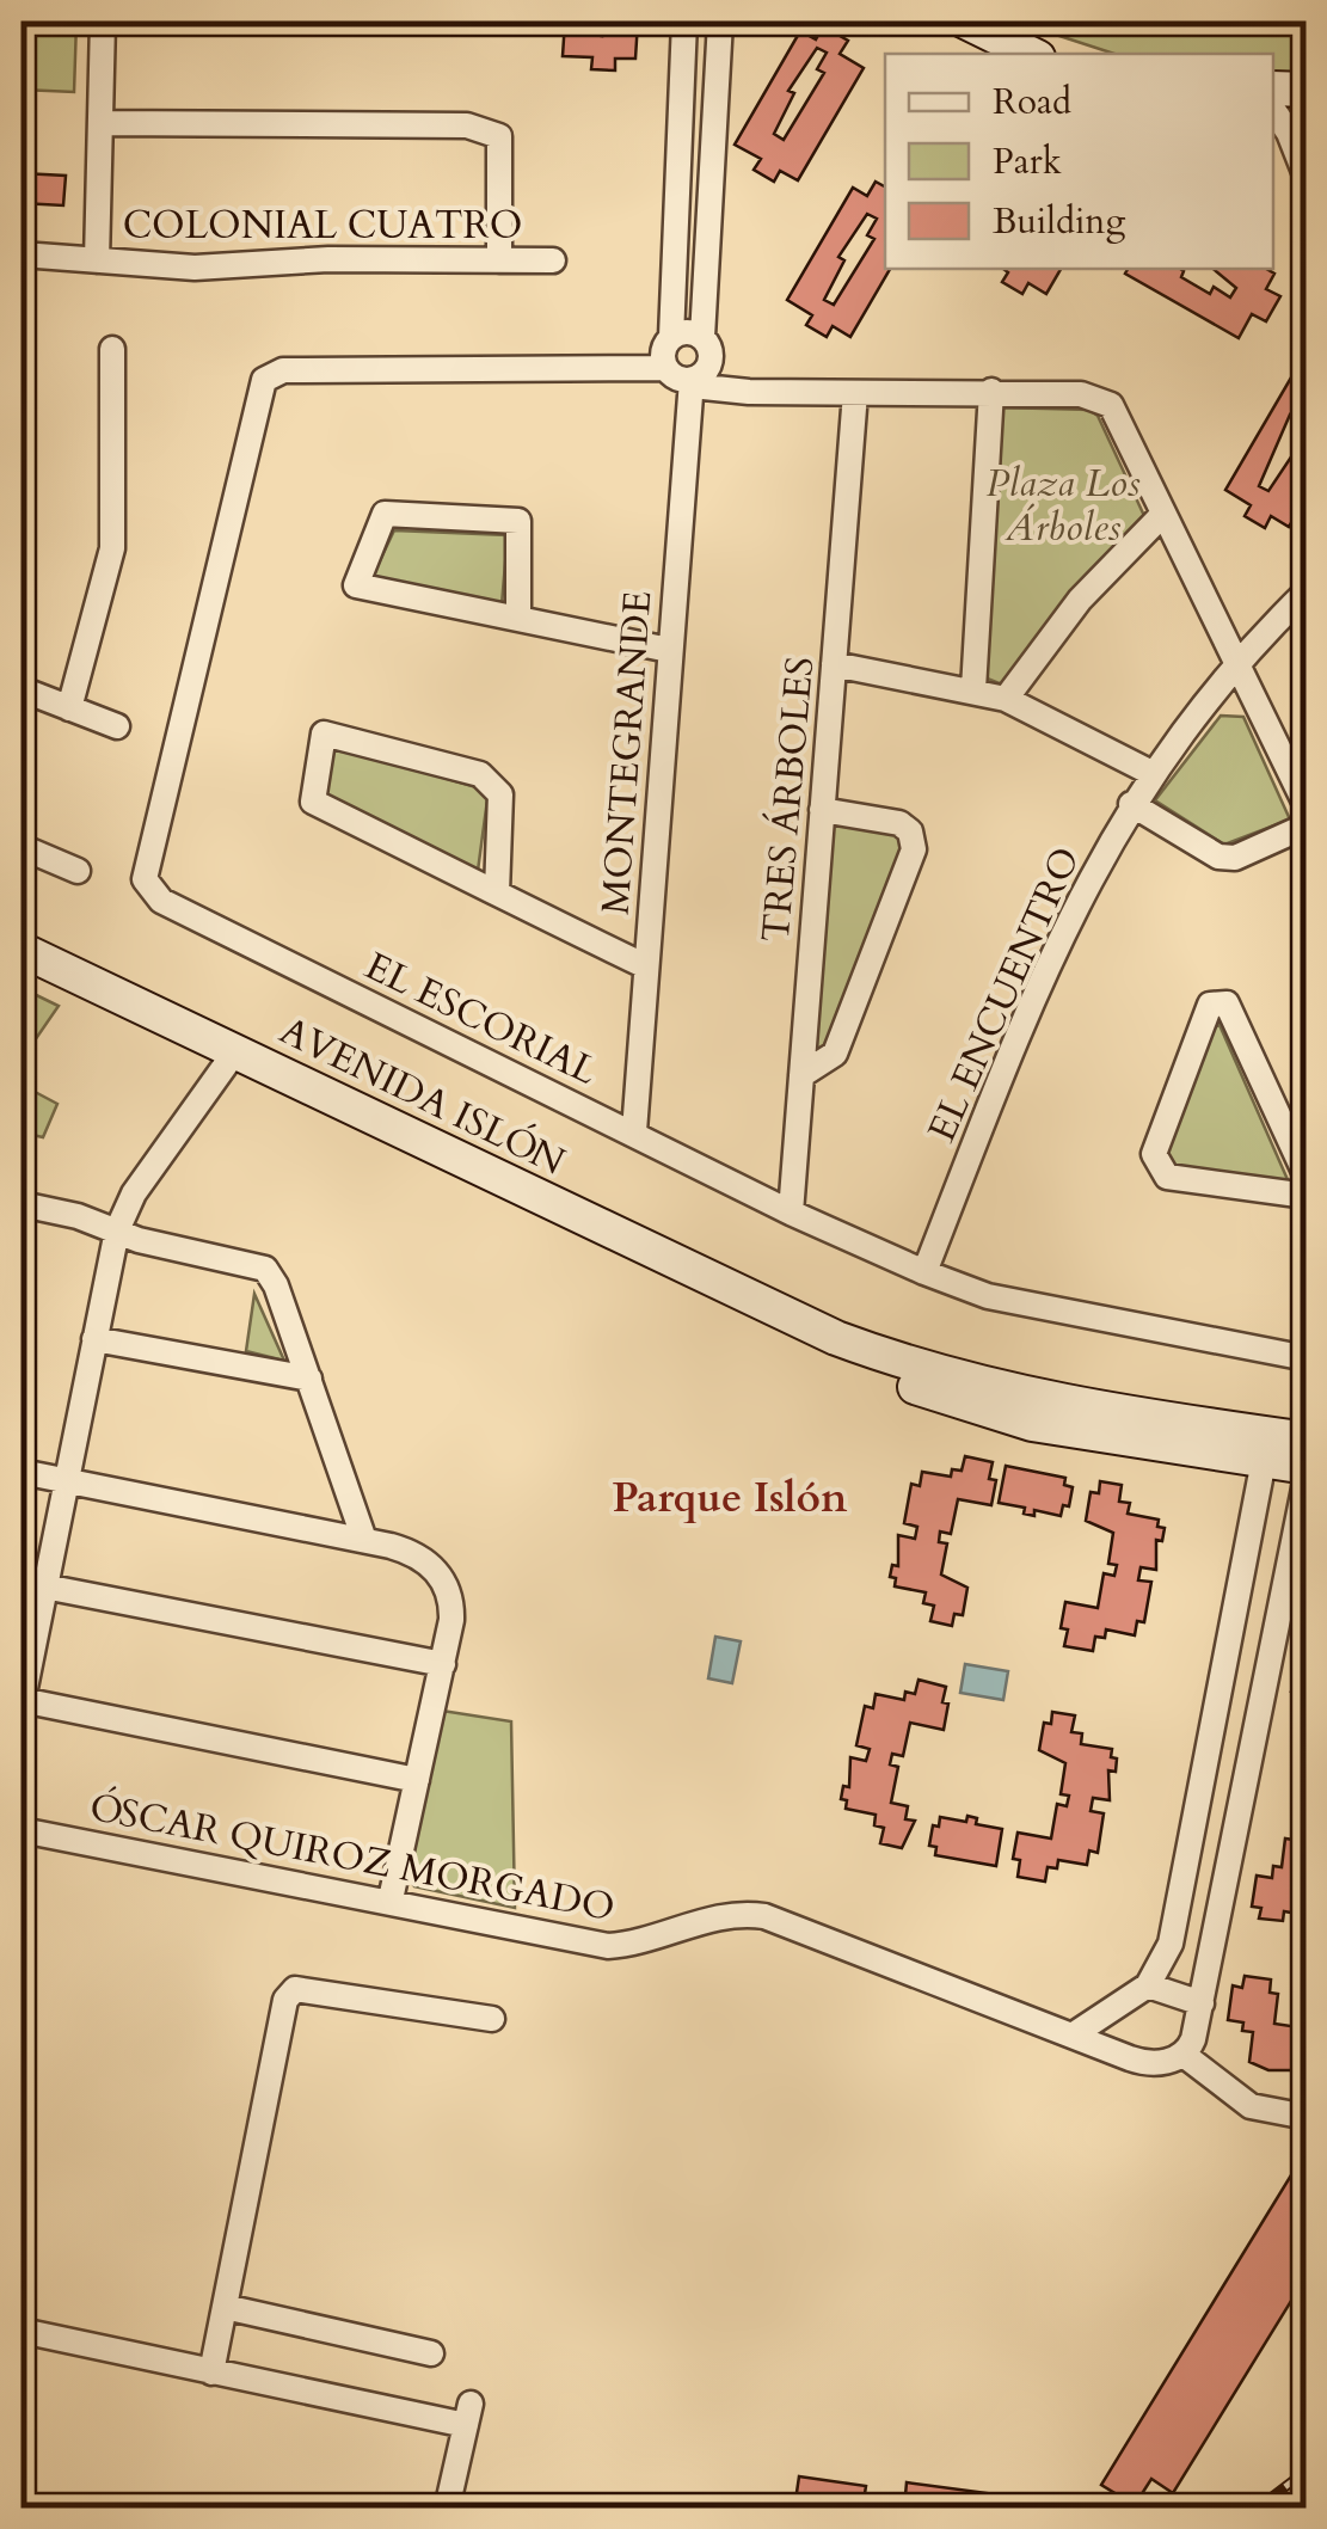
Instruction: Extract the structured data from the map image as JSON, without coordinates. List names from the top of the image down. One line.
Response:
{"streets":{"main road":["AVENIDA ISLÓN"],"street":["COLONIAL CUATRO","MONTEGRANDE","TRES ÁRBOLES","EL ENCUENTRO","EL ESCORIAL","ÓSCAR QUIROZ MORGADO"]},"crossings":[["MONTEGRANDE","EL ESCORIAL"],["TRES ÁRBOLES","EL ESCORIAL"],["EL ENCUENTRO","EL ESCORIAL"]],"districts":["Parque Islón"],"parks":["Plaza Los Árboles"],"legend":["Road","Park","Building"]}
